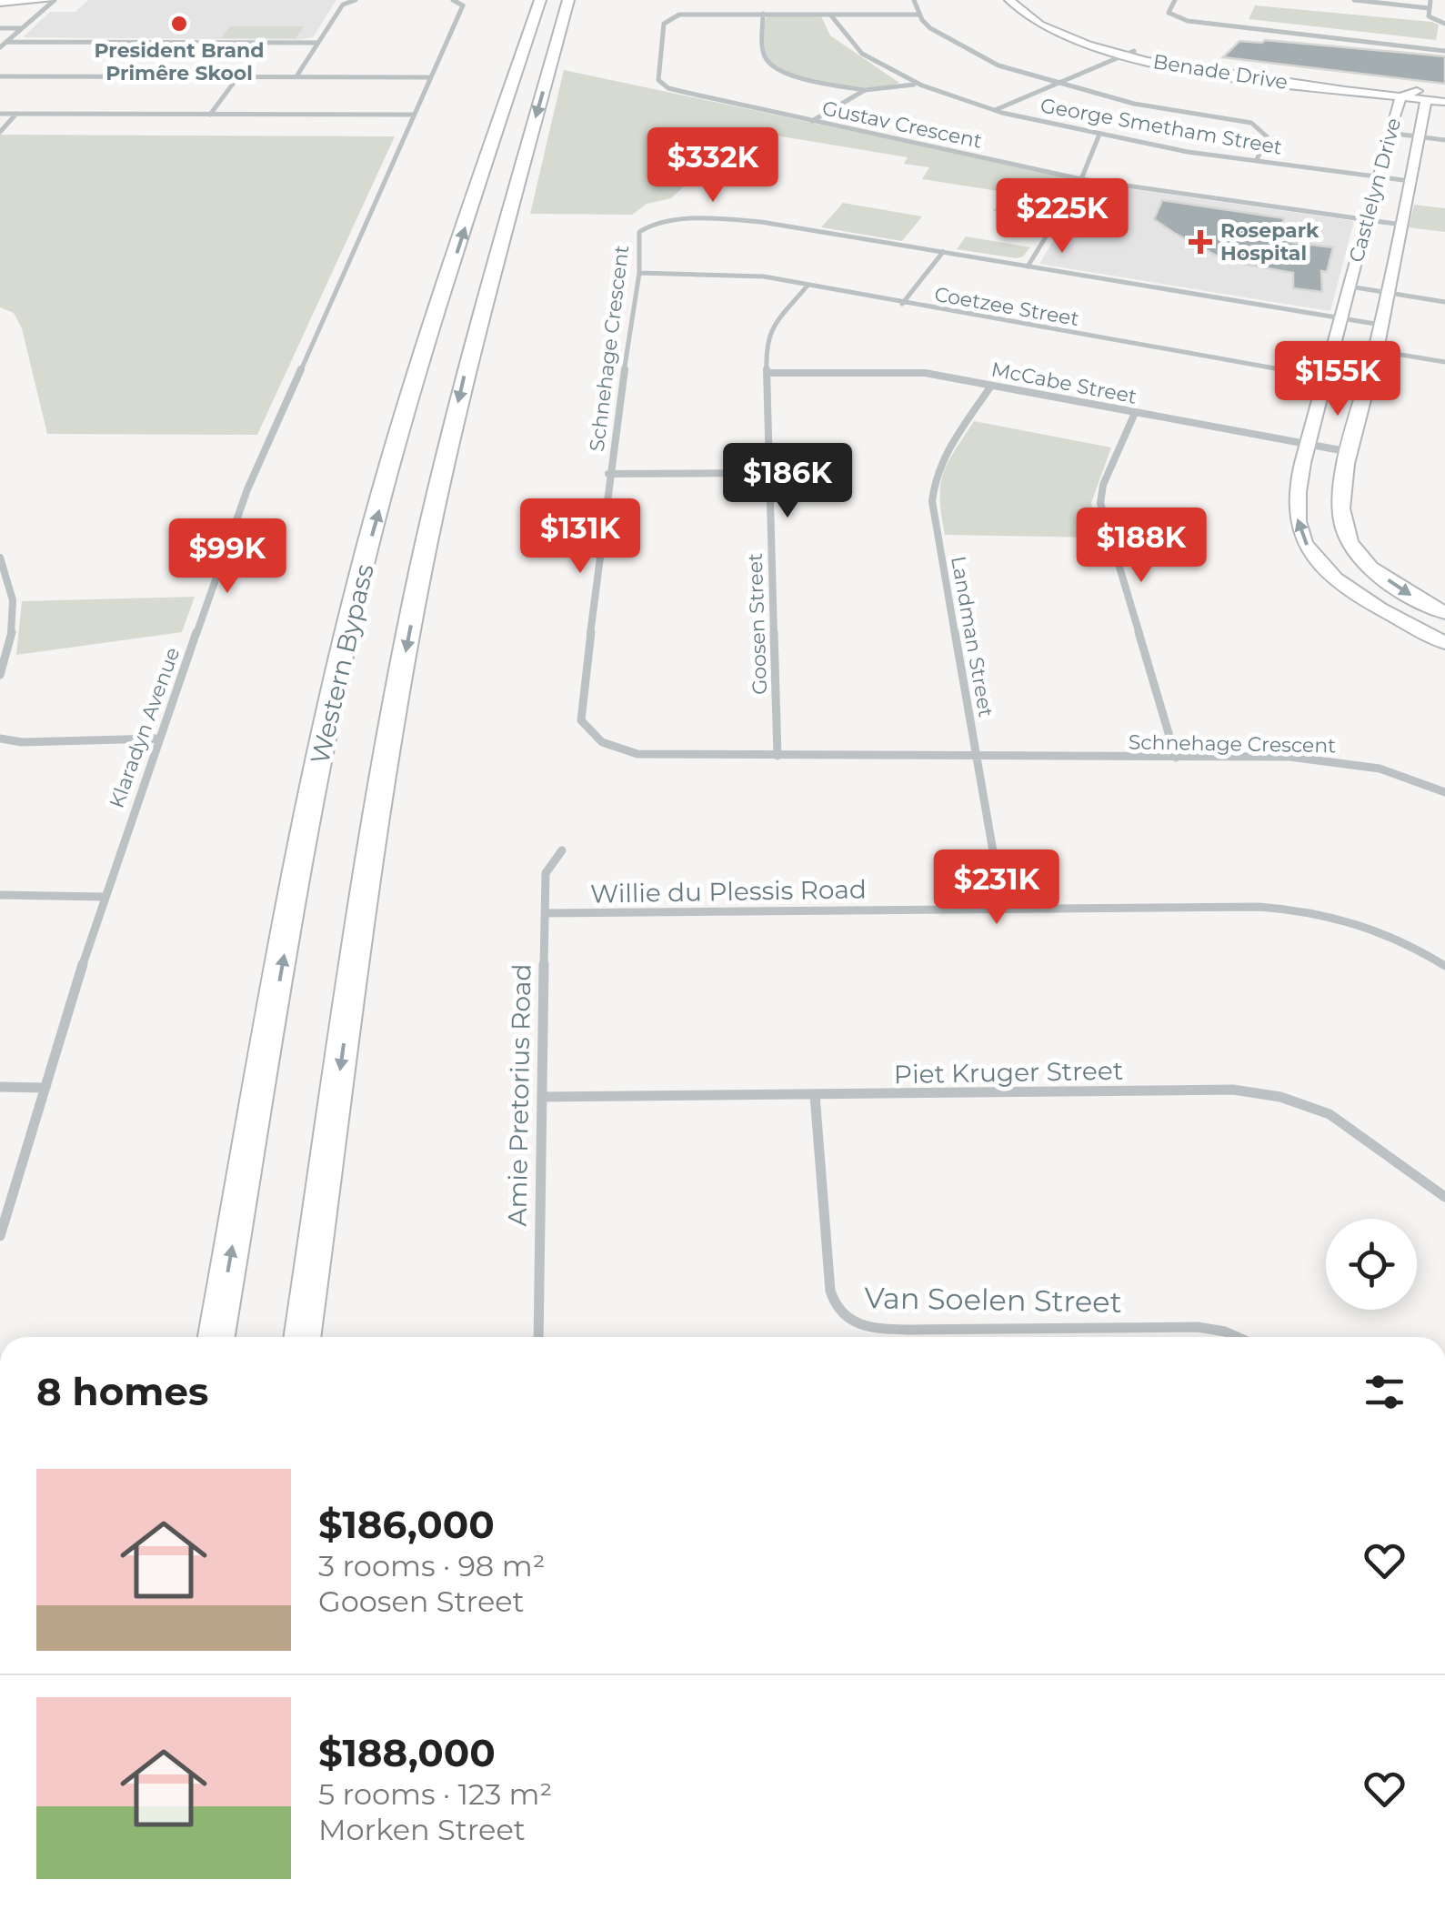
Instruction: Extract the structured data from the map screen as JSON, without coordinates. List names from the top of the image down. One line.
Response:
{"streets":{"highway":["Western Bypass"],"street":["Benade Drive","Gustav Crescent","George Smetham Street","Castlelyn Drive","Coetzee Street","Schnehage Crescent","McCabe Street","Goosen Street","Landman Street","Klaradyn Avenue","Willie du Plessis Road","Piet Kruger Street","Amie Pretorius Road","Van Soelen Street"]},"crossings":[["Benade Drive","Castlelyn Drive"],["Gustav Crescent","George Smetham Street"],["Gustav Crescent","Castlelyn Drive"],["George Smetham Street","Castlelyn Drive"],["Castlelyn Drive","Coetzee Street"],["Castlelyn Drive","Schnehage Crescent"],["Castlelyn Drive","McCabe Street"],["Coetzee Street","Schnehage Crescent"],["Coetzee Street","Goosen Street"],["Schnehage Crescent","Goosen Street"],["Schnehage Crescent","Landman Street"],["McCabe Street","Goosen Street"],["McCabe Street","Landman Street"],["Landman Street","Willie du Plessis Road"],["Willie du Plessis Road","Amie Pretorius Road"],["Piet Kruger Street","Amie Pretorius Road"],["Piet Kruger Street","Van Soelen Street"]],"places":{"other":["President Brand Primêre Skool"],"health":["Rosepark Hospital"]},"page":{"price":["$332K","$225K","$155K","$186K","$131K","$188K","$99K","$231K"],"heading":"8 homes","list":[{"name":"$186,000","note":"3 rooms · 98 m² · Goosen Street"},{"name":"$188,000","note":"5 rooms · 123 m² · Morken Street"}]}}
